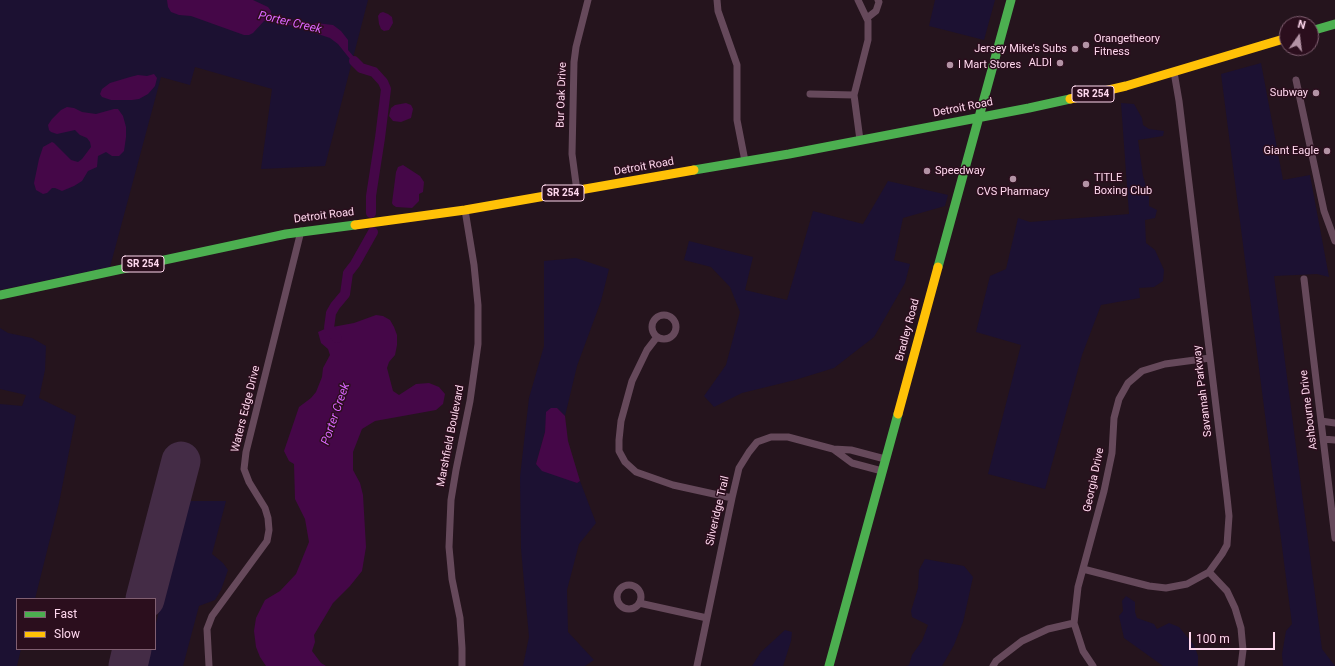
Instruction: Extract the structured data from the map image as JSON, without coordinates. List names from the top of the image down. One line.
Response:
{"streets":{"main road":["SR 254","Detroit Road","Bradley Road"],"street":["Bur Oak Drive","Savannah Parkway","Waters Edge Drive","Ashbourne Drive","Marshfield Boulevard","Georgia Drive","Silveridge Trail"]},"crossings":[["Bur Oak Drive","Detroit Road"],["Detroit Road","Bradley Road"],["Detroit Road","Savannah Parkway"],["Detroit Road","Waters Edge Drive"],["Detroit Road","Marshfield Boulevard"],["Bradley Road","Silveridge Trail"],["Savannah Parkway","Georgia Drive"]],"water":["Porter Creek"],"places":["Orangetheory Fitness","Jersey Mike's Subs","ALDI","I Mart Stores","Subway","Giant Eagle","Speedway","CVS Pharmacy","TITLE Boxing Club"],"legend":["Fast","Slow"],"scale_bar":"100 m","north":"top"}
